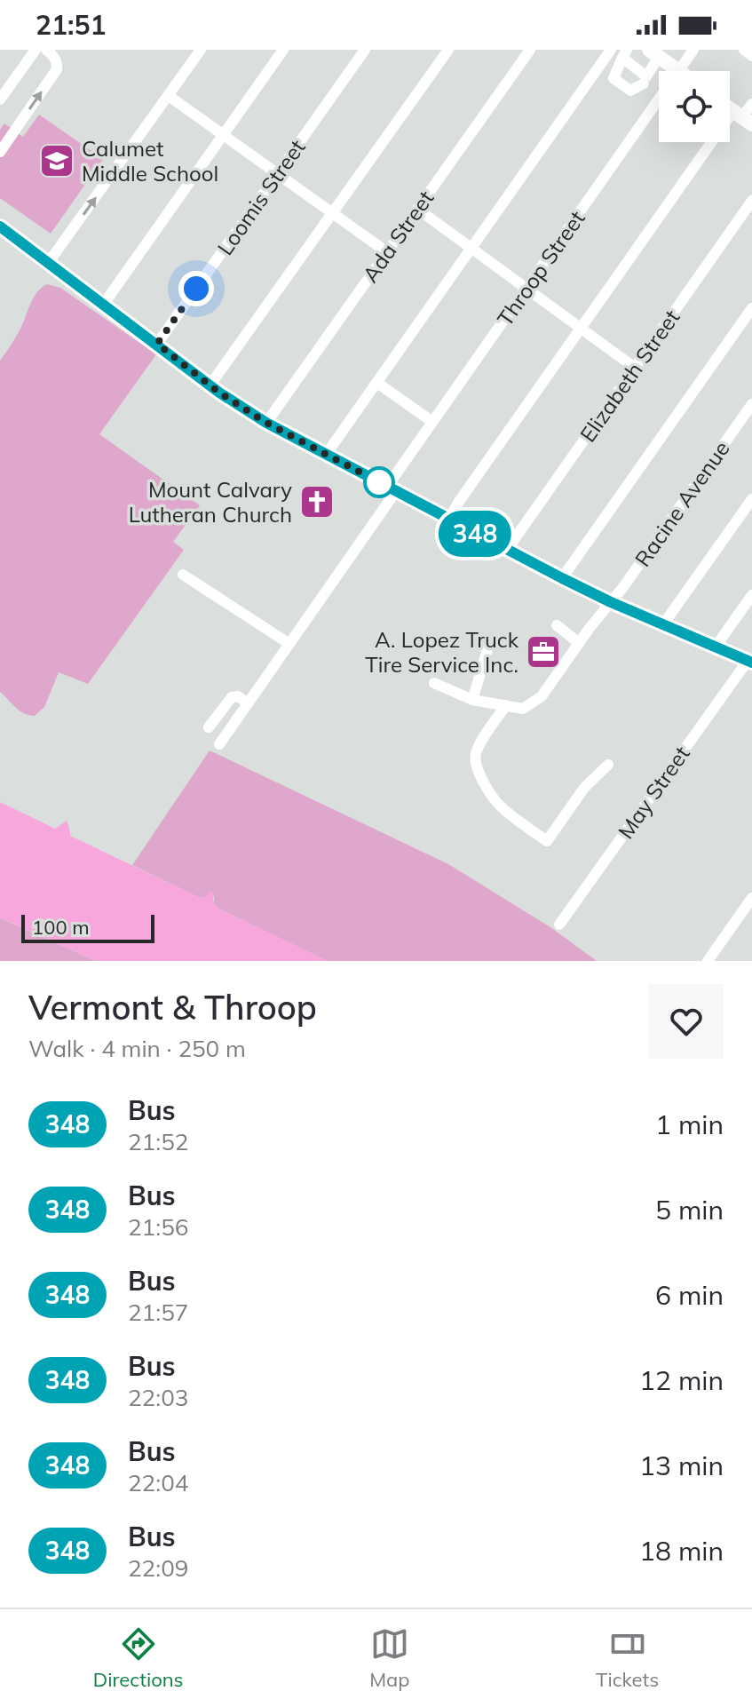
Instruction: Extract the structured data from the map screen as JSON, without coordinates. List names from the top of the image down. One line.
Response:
{"streets":{"street":["Loomis Street","Ada Street","Throop Street","Elizabeth Street","Racine Avenue","May Street"]},"places":{"school or university":["Calumet Middle School"],"church":["Mount Calvary Lutheran Church"],"office":["A. Lopez Truck Tire Service Inc."]},"lines":["bus line 348"],"scale_bar":"100 m","page":{"status":"21:51","on_map":"348","scale":"100 m","heading":["Vermont & Throop","Walk · 4 min · 250 m"],"list":[{"mark":"348","name":"Bus","note":"21:52","value":"1 min"},{"mark":"348","name":"Bus","note":"21:56","value":"5 min"},{"mark":"348","name":"Bus","note":"21:57","value":"6 min"},{"mark":"348","name":"Bus","note":"22:03","value":"12 min"},{"mark":"348","name":"Bus","note":"22:04","value":"13 min"},{"mark":"348","name":"Bus","note":"22:09","value":"18 min"}],"tabs":["Directions","Map","Tickets"]}}
